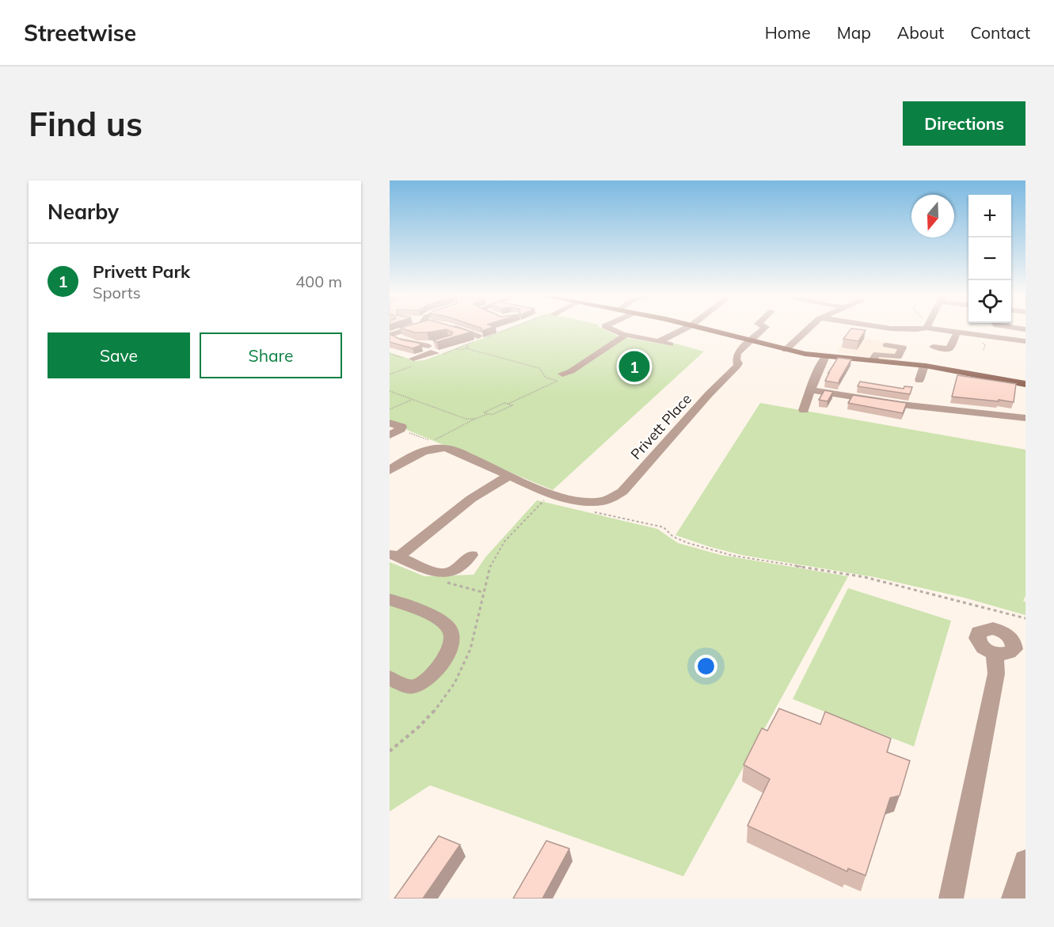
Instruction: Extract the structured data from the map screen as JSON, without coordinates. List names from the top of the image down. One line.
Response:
{"streets":{"street":["Privett Place"]},"north":"bottom","page":{"header":"Streetwise","nav":["Home","Map","About","Contact"],"buttons":["Directions",["Save","Share"]],"title":"Find us","heading":"Nearby","map_buttons":["+","−"],"list":[{"mark":"1","name":"Privett Park","note":"Sports","value":"400 m"}],"pins":"1"}}
